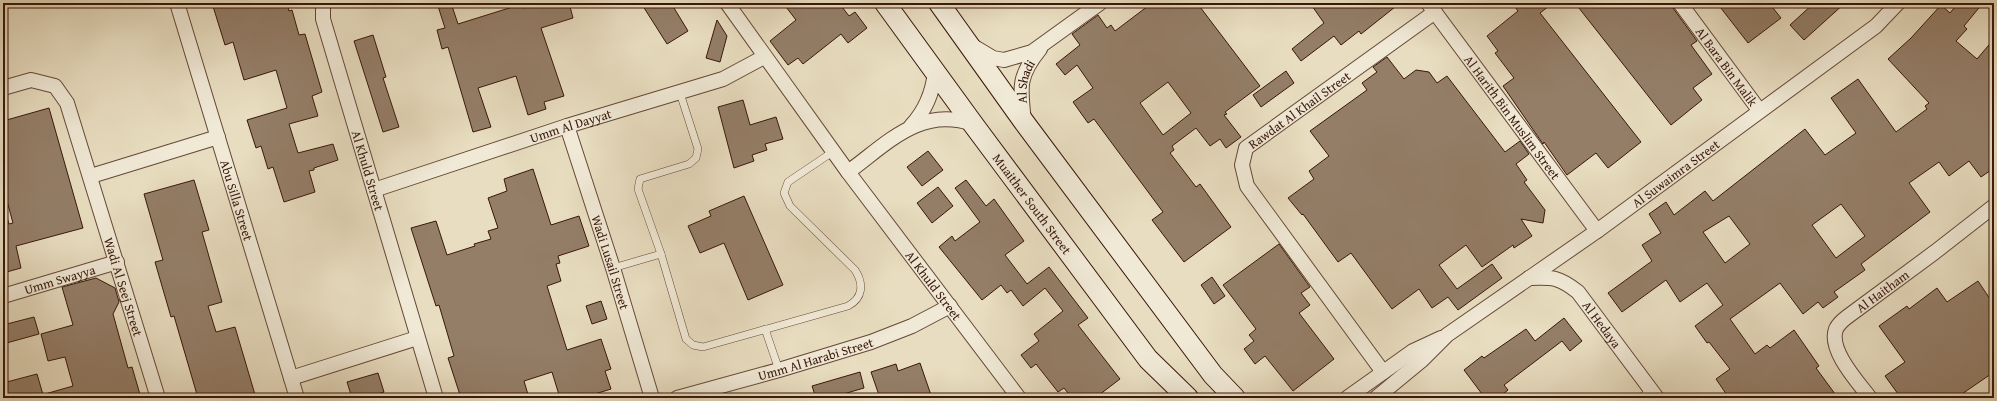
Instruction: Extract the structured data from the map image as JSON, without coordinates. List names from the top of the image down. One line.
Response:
{"streets":{"street":["Al Bara Bin Malik","Al Shadi","Rawdat Al Khail Street","Al Harith Bin Muslim Street","Umm Al Dayyat","Al Khuld Street","Al Suwaimra Street","Abu Silla Street","Muaither South Street","Wadi Lusail Street","Umm Swayya","Wadi Al Seej Street","Al Haitham","Al Hedaya","Umm Al Harabi Street"]},"crossings":[["Al Bara Bin Malik","Al Suwaimra Street"],["Rawdat Al Khail Street","Al Harith Bin Muslim Street"],["Rawdat Al Khail Street","Al Suwaimra Street"],["Al Harith Bin Muslim Street","Al Suwaimra Street"],["Umm Al Dayyat","Al Khuld Street"],["Umm Al Dayyat","Wadi Lusail Street"],["Al Khuld Street","Umm Al Harabi Street"],["Al Suwaimra Street","Al Hedaya"],["Umm Swayya","Wadi Al Seej Street"]]}
